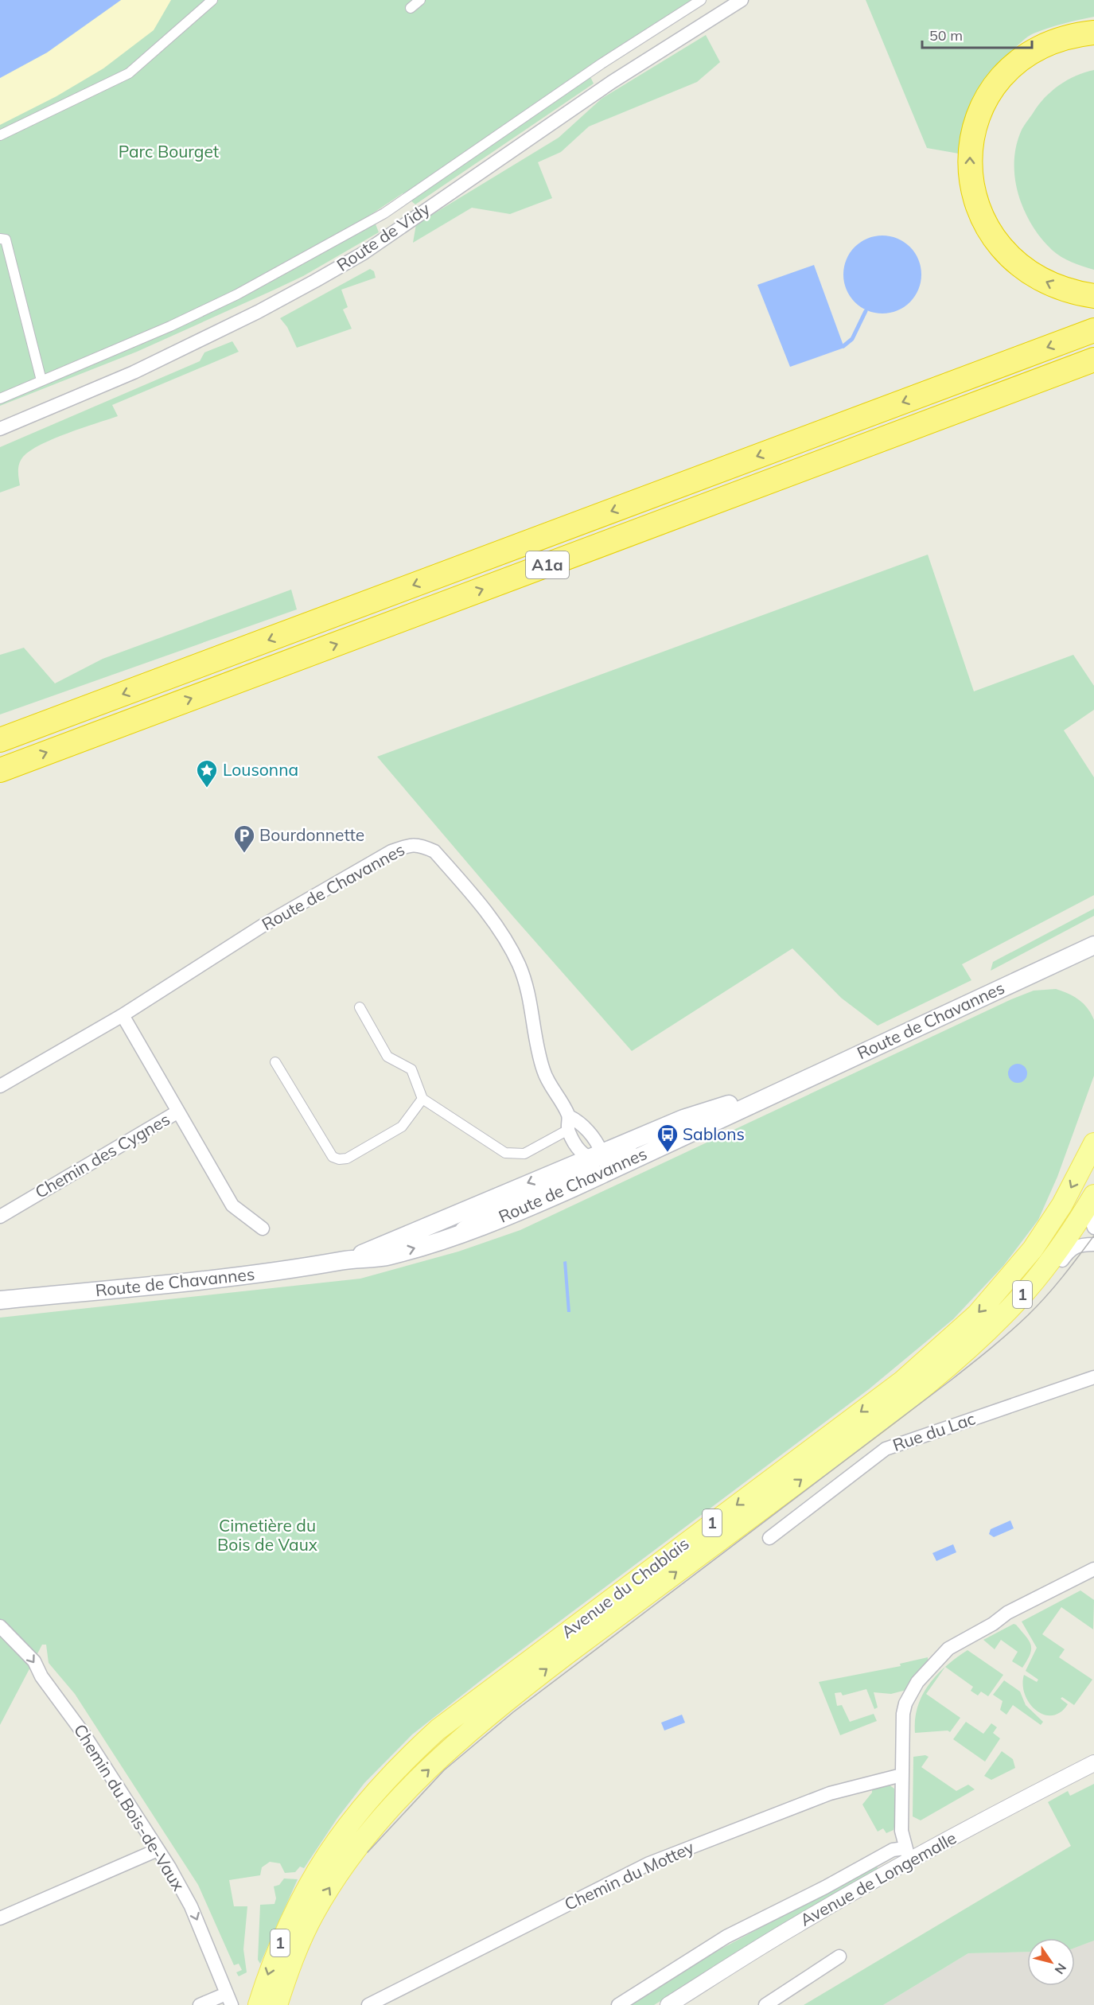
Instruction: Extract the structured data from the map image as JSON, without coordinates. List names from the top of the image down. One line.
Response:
{"streets":{"highway":["A1a"],"main road":["Route de Chavannes","1","Avenue du Chablais"],"street":["Route de Vidy","Chemin des Cygnes","Rue du Lac","Chemin du Bois-de-Vaux","Chemin du Mottey","Avenue de Longemalle"]},"one_way":["Chemin du Bois-de-Vaux"],"parks":["Parc Bourget","Cimetière du Bois de Vaux"],"places":{"place":["Lousonna"],"parking":["Bourdonnette"],"bus stop":["Sablons"]},"scale_bar":"50 m","north":"bottom right"}
